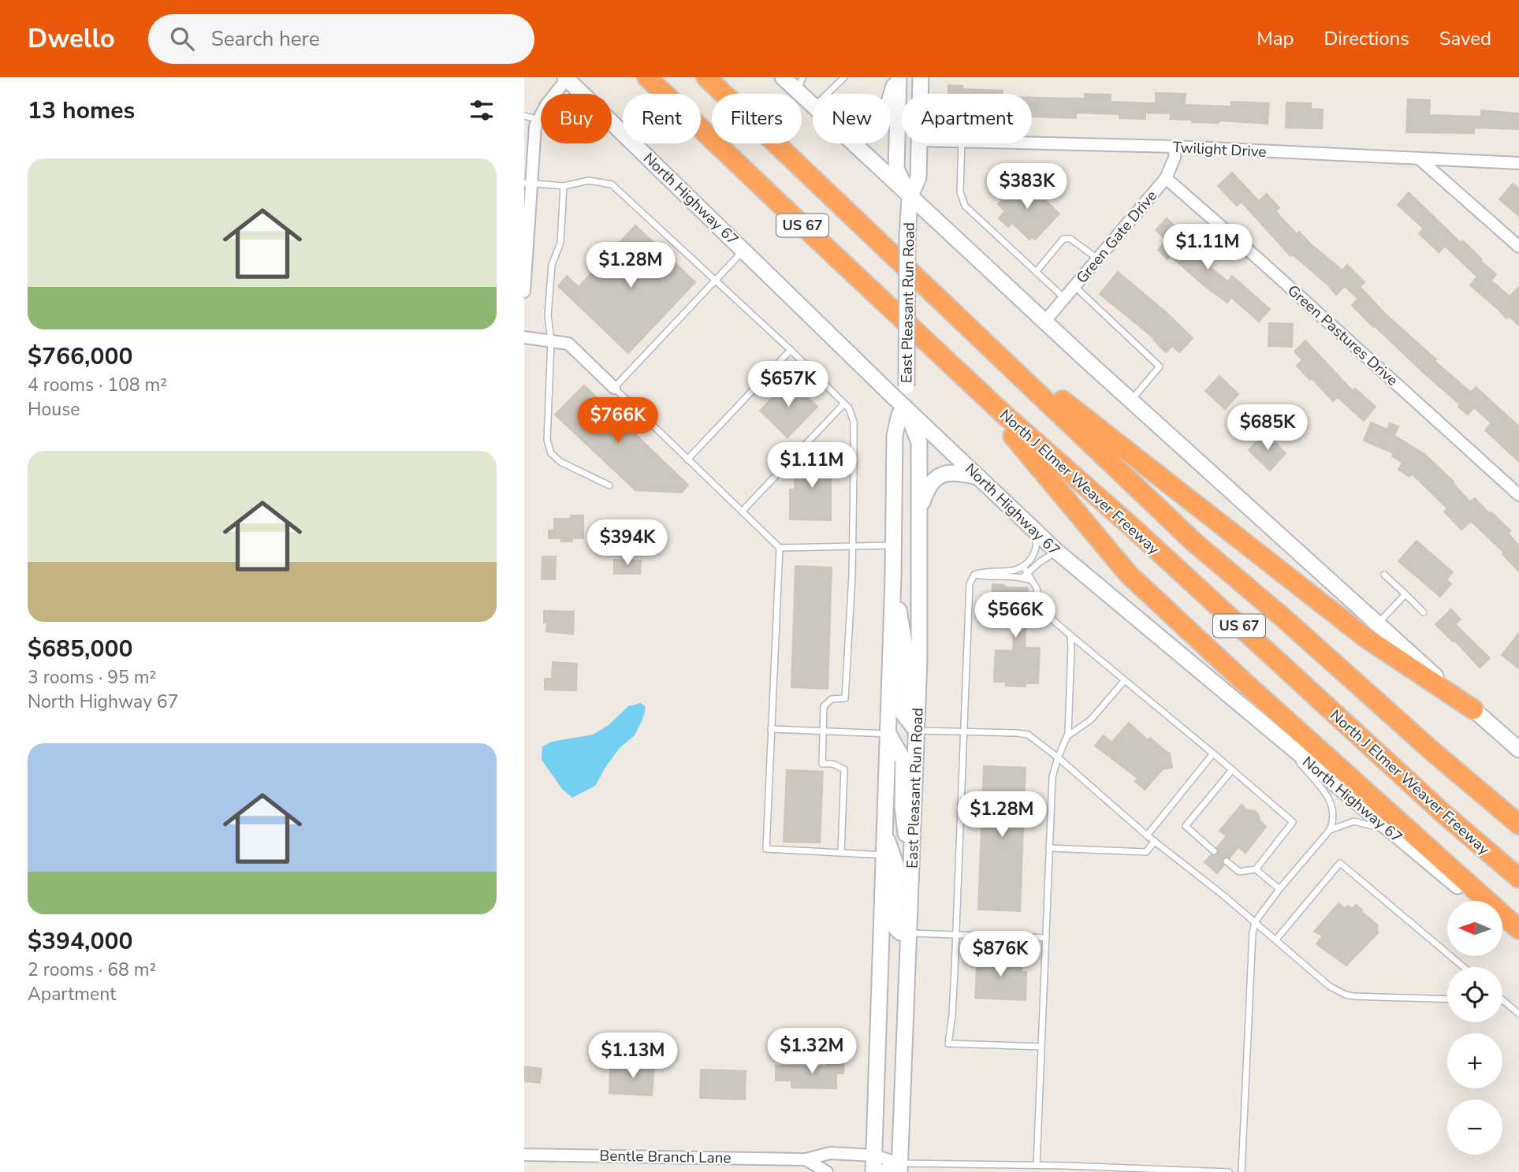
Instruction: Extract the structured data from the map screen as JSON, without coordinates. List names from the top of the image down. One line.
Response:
{"streets":{"highway":["US 67","North J Elmer Weaver Freeway"],"main road":["North Highway 67","East Pleasant Run Road"],"street":["Twilight Drive","Green Gate Drive","Green Pastures Drive","Bentle Branch Lane"]},"crossings":[["Twilight Drive","Green Gate Drive"],["North Highway 67","East Pleasant Run Road"],["Green Gate Drive","Green Pastures Drive"],["East Pleasant Run Road","Bentle Branch Lane"]],"north":"left","page":{"header":"Dwello","search":"Search here","nav":["Map","Directions","Saved"],"heading":"13 homes","chip":["Buy","Rent","Filters","New","Apartment"],"list":[{"name":"$766,000","note":"4 rooms · 108 m² · House"},{"name":"$685,000","note":"3 rooms · 95 m² · North Highway 67"},{"name":"$394,000","note":"2 rooms · 68 m² · Apartment"}],"price":["$383K","$1.11M","$1.28M","$657K","$766K","$685K","$1.11M","$394K","$566K","$1.28M","$876K","$1.32M","$1.13M"],"map_buttons":["+","−"]}}
